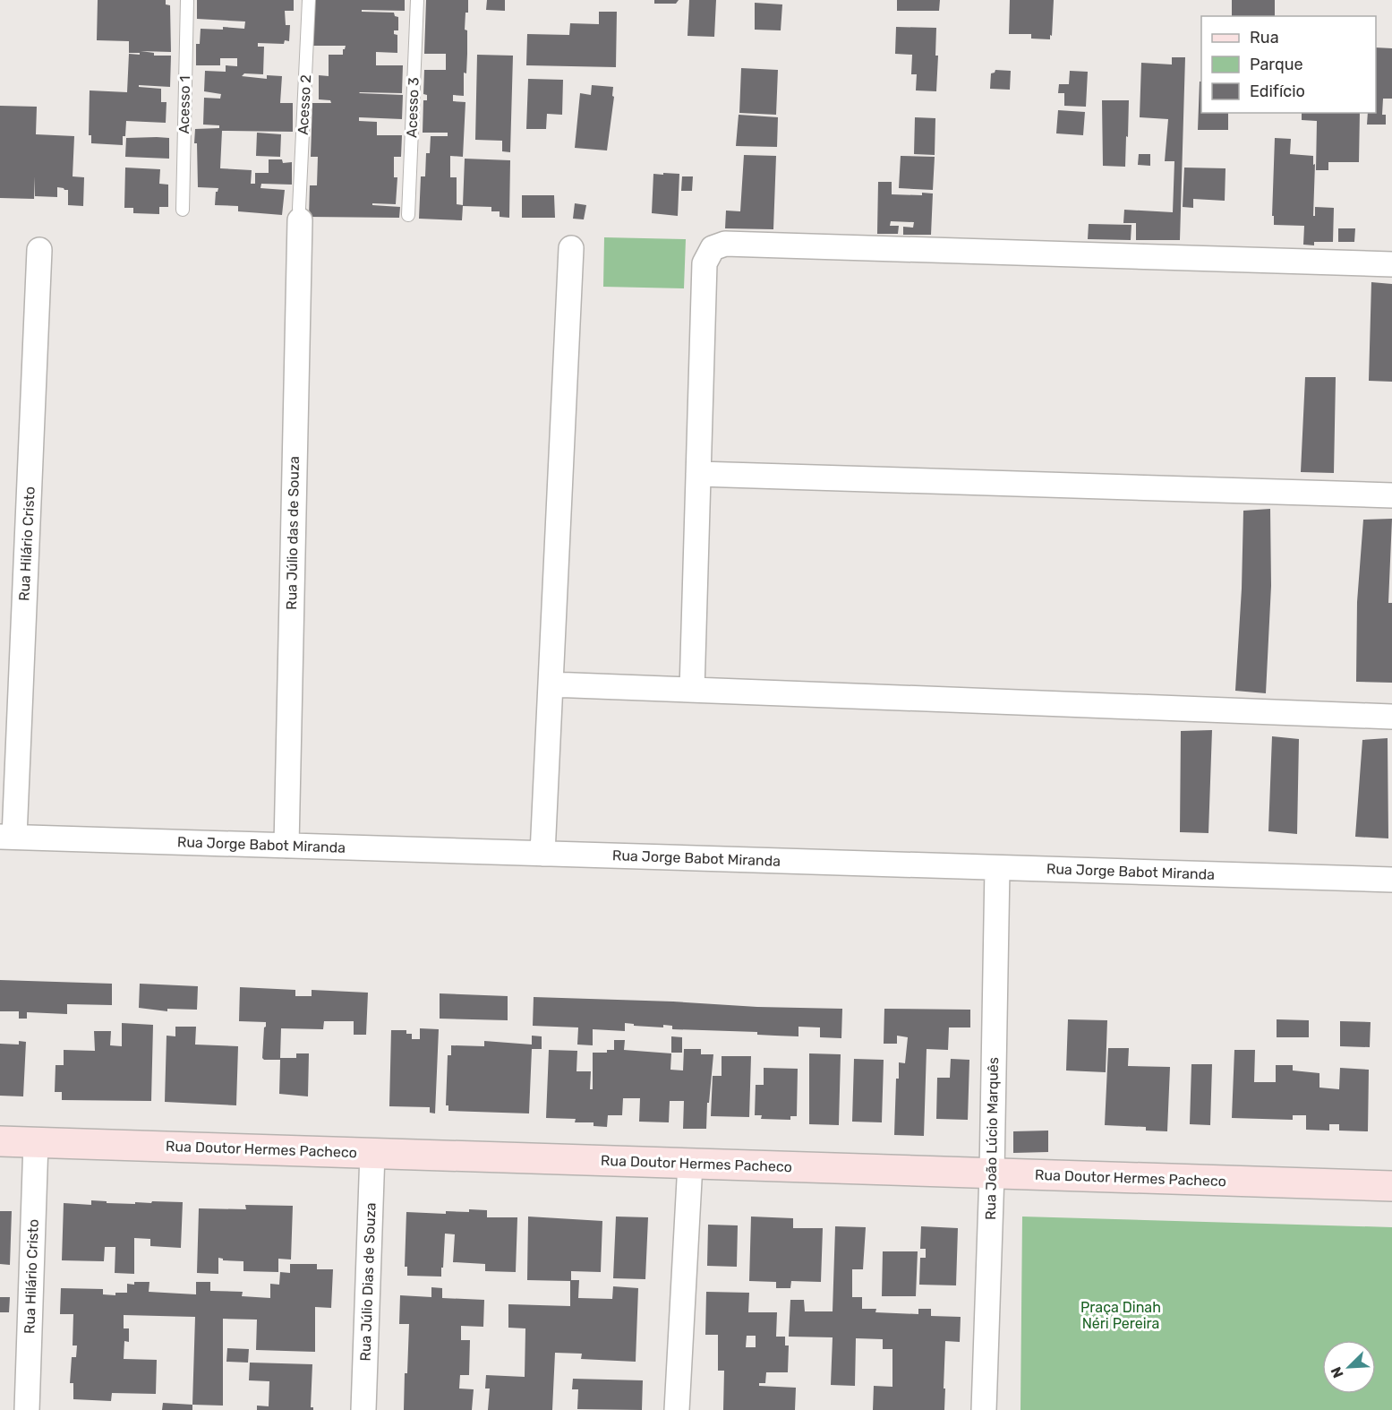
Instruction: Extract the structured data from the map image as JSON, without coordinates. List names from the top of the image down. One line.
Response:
{"streets":{"street":["Rua Júlio das de Souza","Rua Hilário Cristo","Rua Jorge Babot Miranda","Rua João Lúcio Marquês","Rua Doutor Hermes Pacheco","Rua Júlio Dias de Souza"],"lane":["Acesso 1","Acesso 2","Acesso 3"]},"crossings":[["Acesso 2","Rua Júlio das de Souza"],["Rua Júlio das de Souza","Rua Jorge Babot Miranda"],["Rua Hilário Cristo","Rua Jorge Babot Miranda"],["Rua Hilário Cristo","Rua Doutor Hermes Pacheco"],["Rua Jorge Babot Miranda","Rua João Lúcio Marquês"],["Rua João Lúcio Marquês","Rua Doutor Hermes Pacheco"],["Rua Doutor Hermes Pacheco","Rua Júlio Dias de Souza"]],"parks":["Praça Dinah Néri Pereira"],"legend":["Rua","Parque","Edifício"],"north":"bottom left"}
